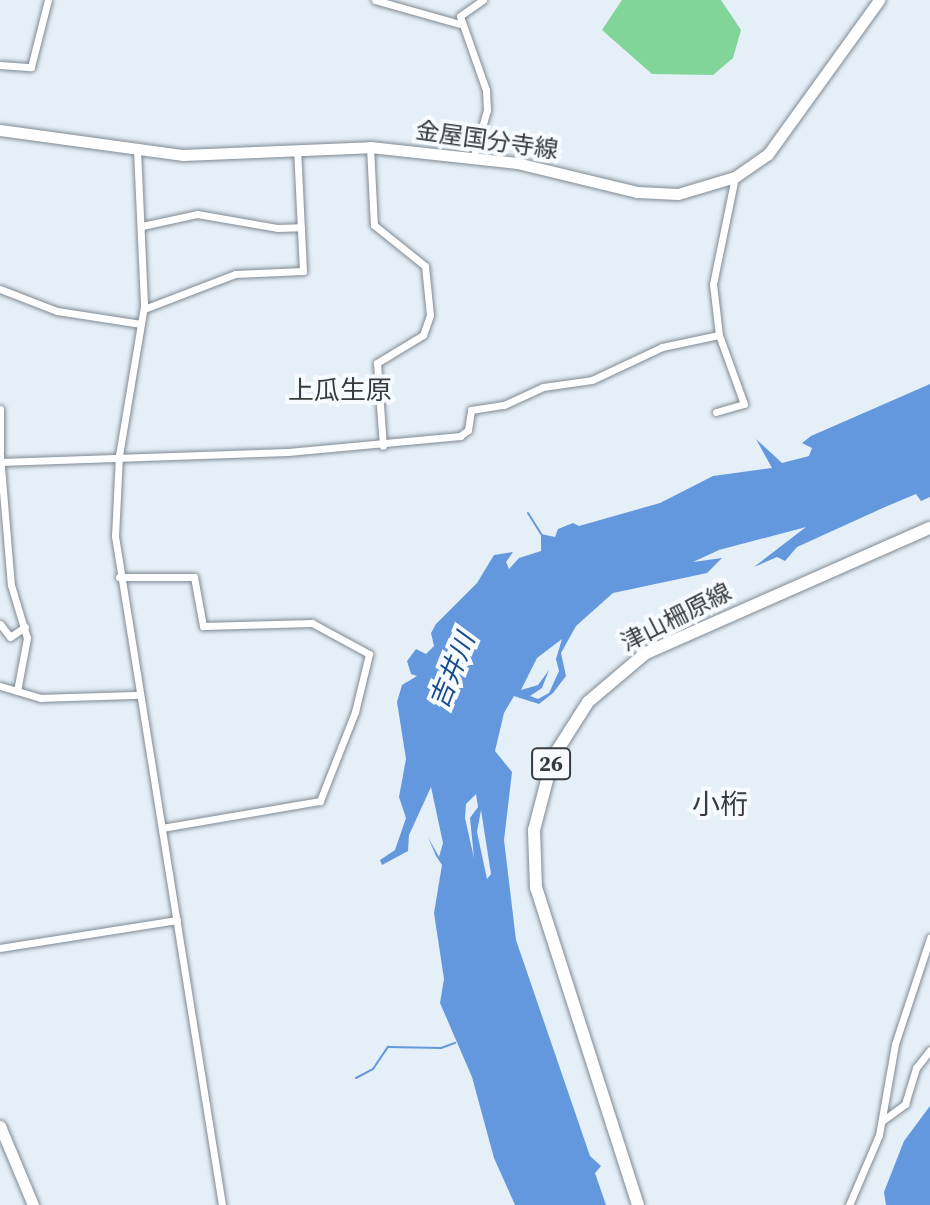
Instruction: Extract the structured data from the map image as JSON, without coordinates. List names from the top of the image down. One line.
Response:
{"streets":{"main road":["金屋国分寺線","津山柵原線","26"]},"districts":["上瓜生原","小桁"],"water":["吉井川"]}
